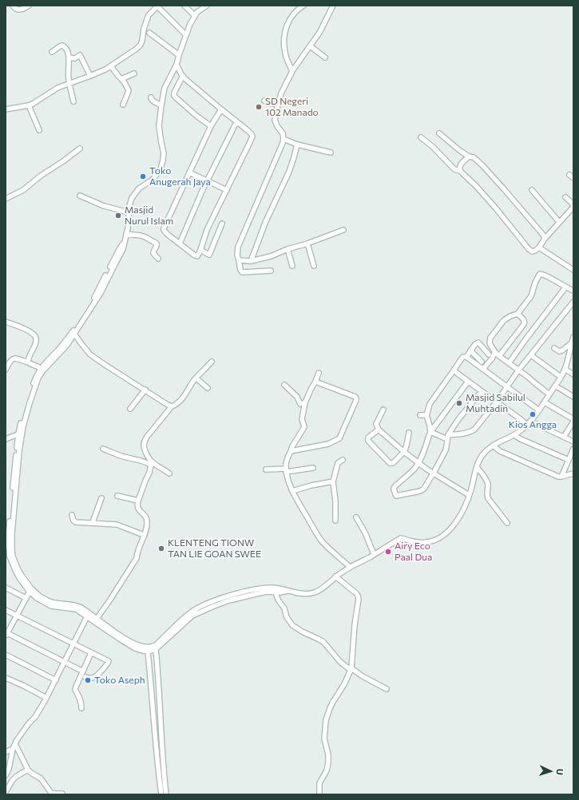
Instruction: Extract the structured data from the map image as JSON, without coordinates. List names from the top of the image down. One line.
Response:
{"places":["SD Negeri 102 Manado","Toko Anugerah Jaya","Masjid Nurul Islam","Masjid Sabilul Muhtadin","Kios Angga","KLENTENG TIONW TAN LIE GOAN SWEE","Airy Eco Paal Dua","Toko Aseph"],"north":"right"}
